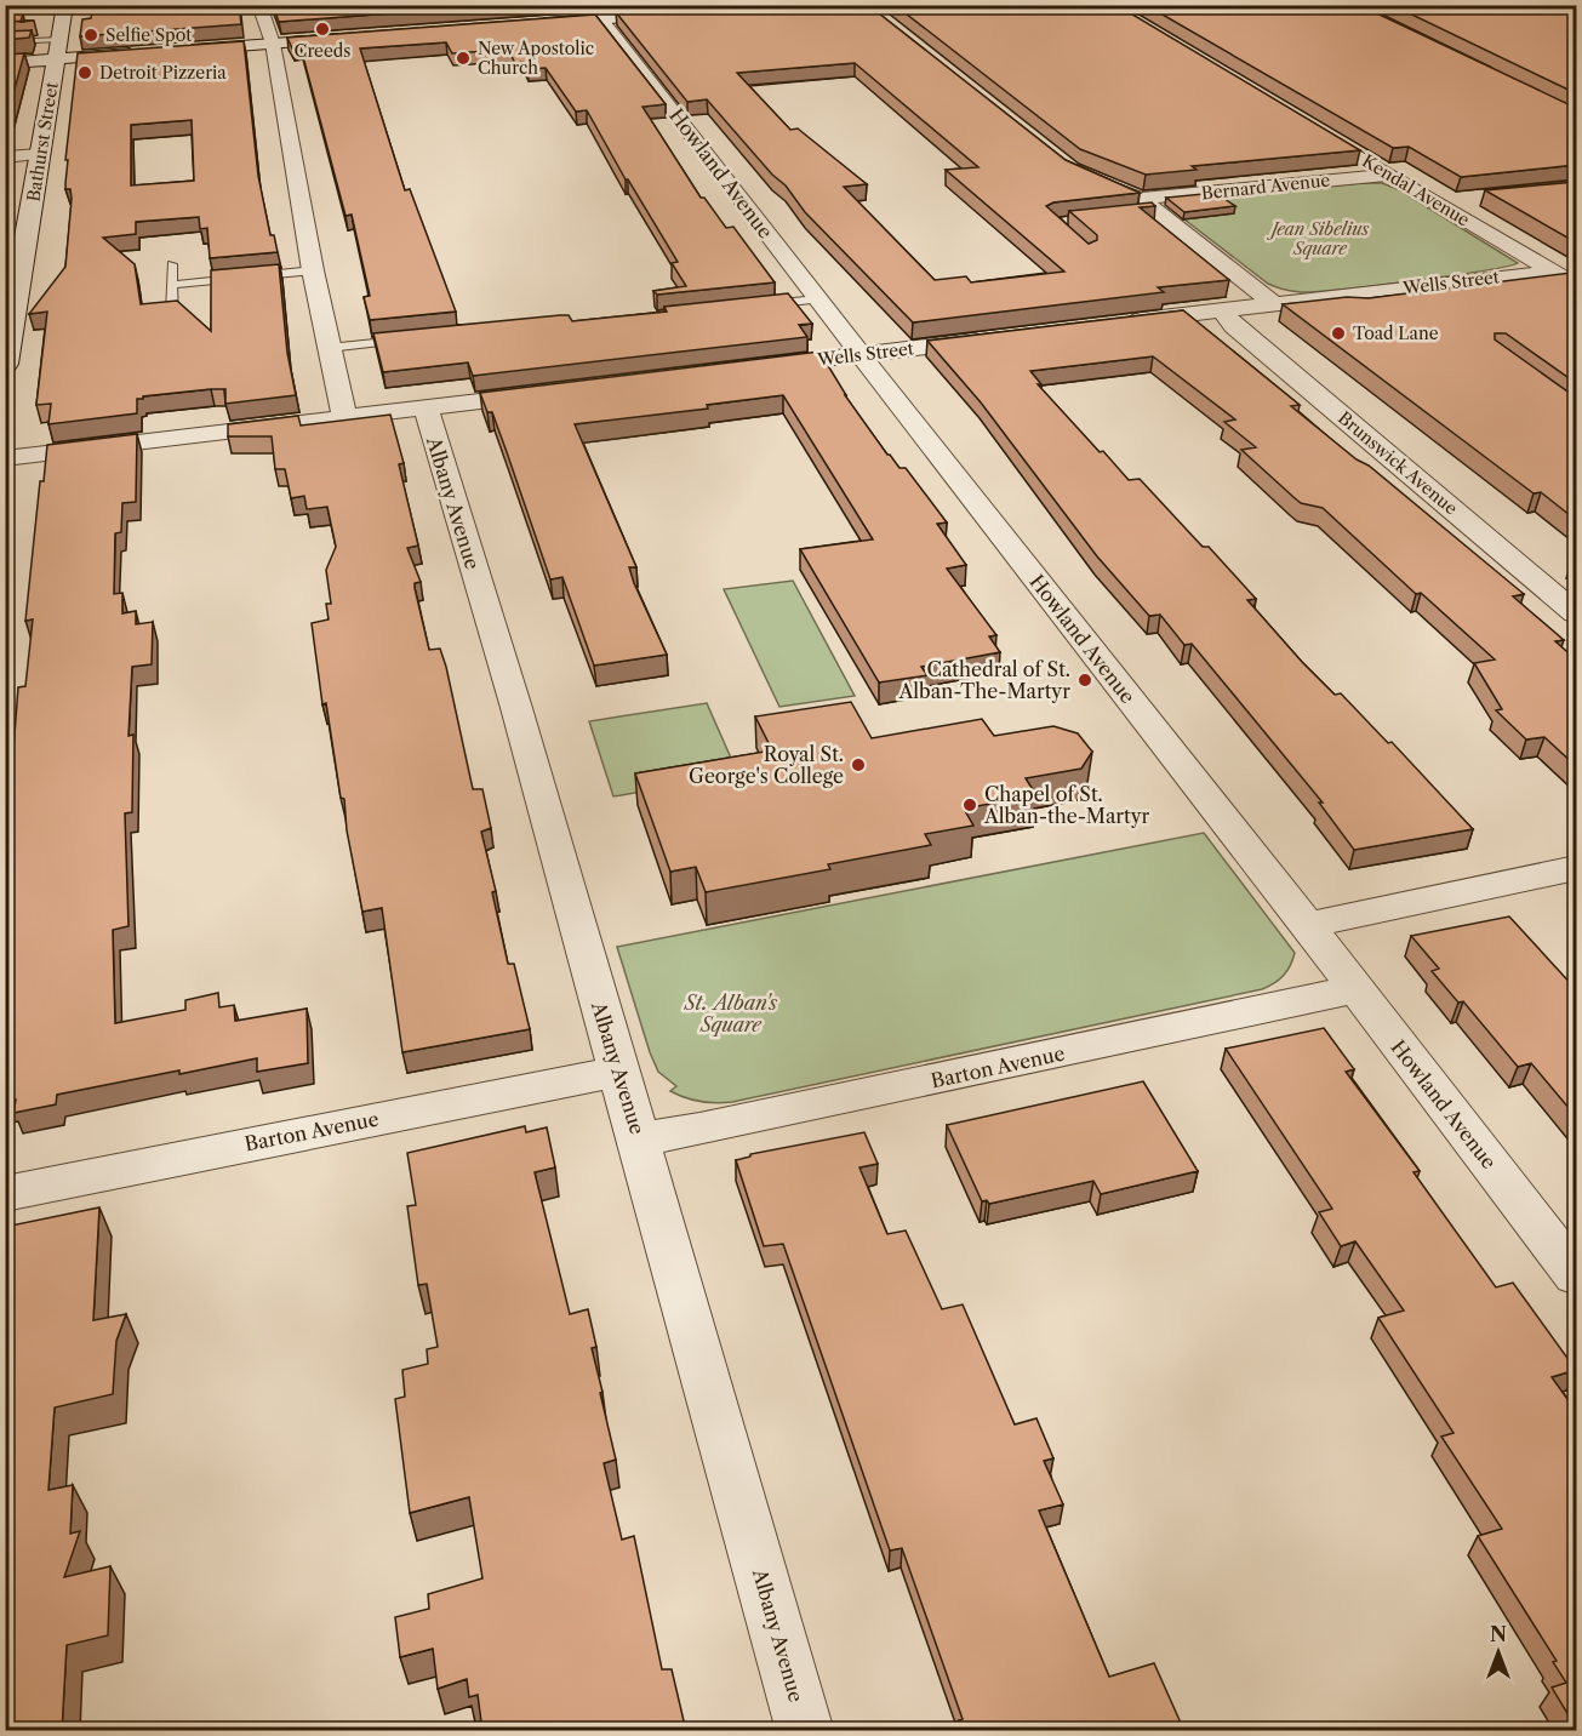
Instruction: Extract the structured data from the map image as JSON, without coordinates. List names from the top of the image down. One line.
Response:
{"streets":{"main road":["Bathurst Street"],"street":["Howland Avenue","Bernard Avenue","Kendal Avenue","Wells Street","Brunswick Avenue","Albany Avenue","Barton Avenue"]},"crossings":[["Howland Avenue","Wells Street"],["Howland Avenue","Barton Avenue"],["Bernard Avenue","Kendal Avenue"],["Kendal Avenue","Wells Street"],["Wells Street","Brunswick Avenue"],["Albany Avenue","Barton Avenue"]],"parks":["Jean Sibelius Square","St. Alban's Square"],"places":["Creeds","Selfie Spot","New Apostolic Church","Detroit Pizzeria","Toad Lane","Cathedral of St. Alban-The-Martyr","Royal St. George's College","Chapel of St. Alban-the-Martyr"],"north":"top"}
